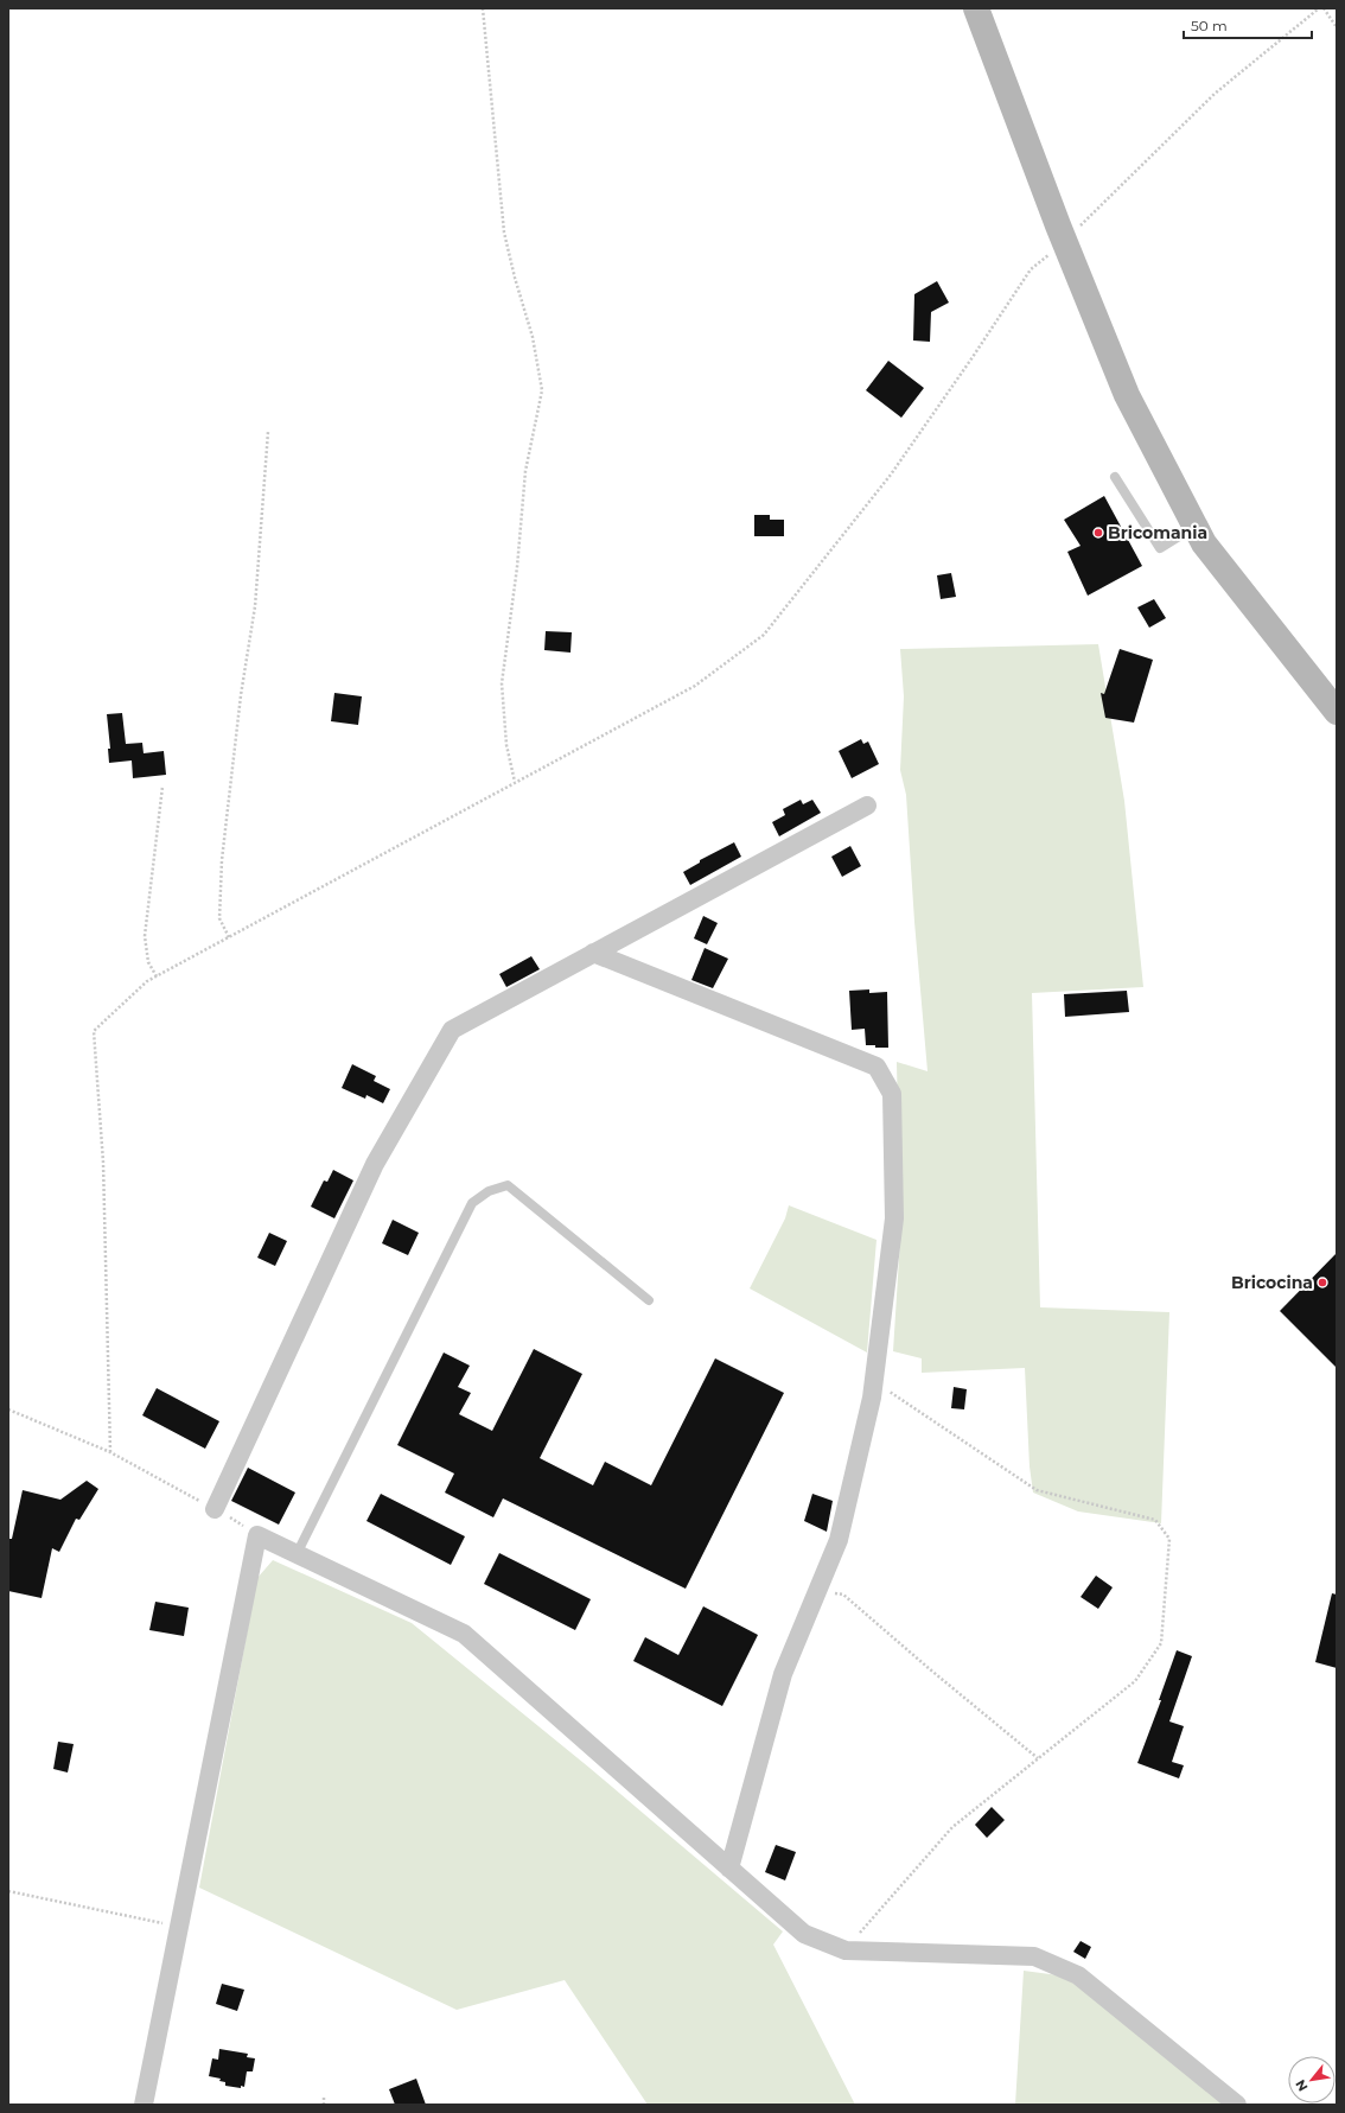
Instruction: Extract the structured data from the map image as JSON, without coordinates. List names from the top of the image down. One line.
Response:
{"places":["Bricomania","Bricocina"],"scale_bar":"50 m","north":"bottom left"}
